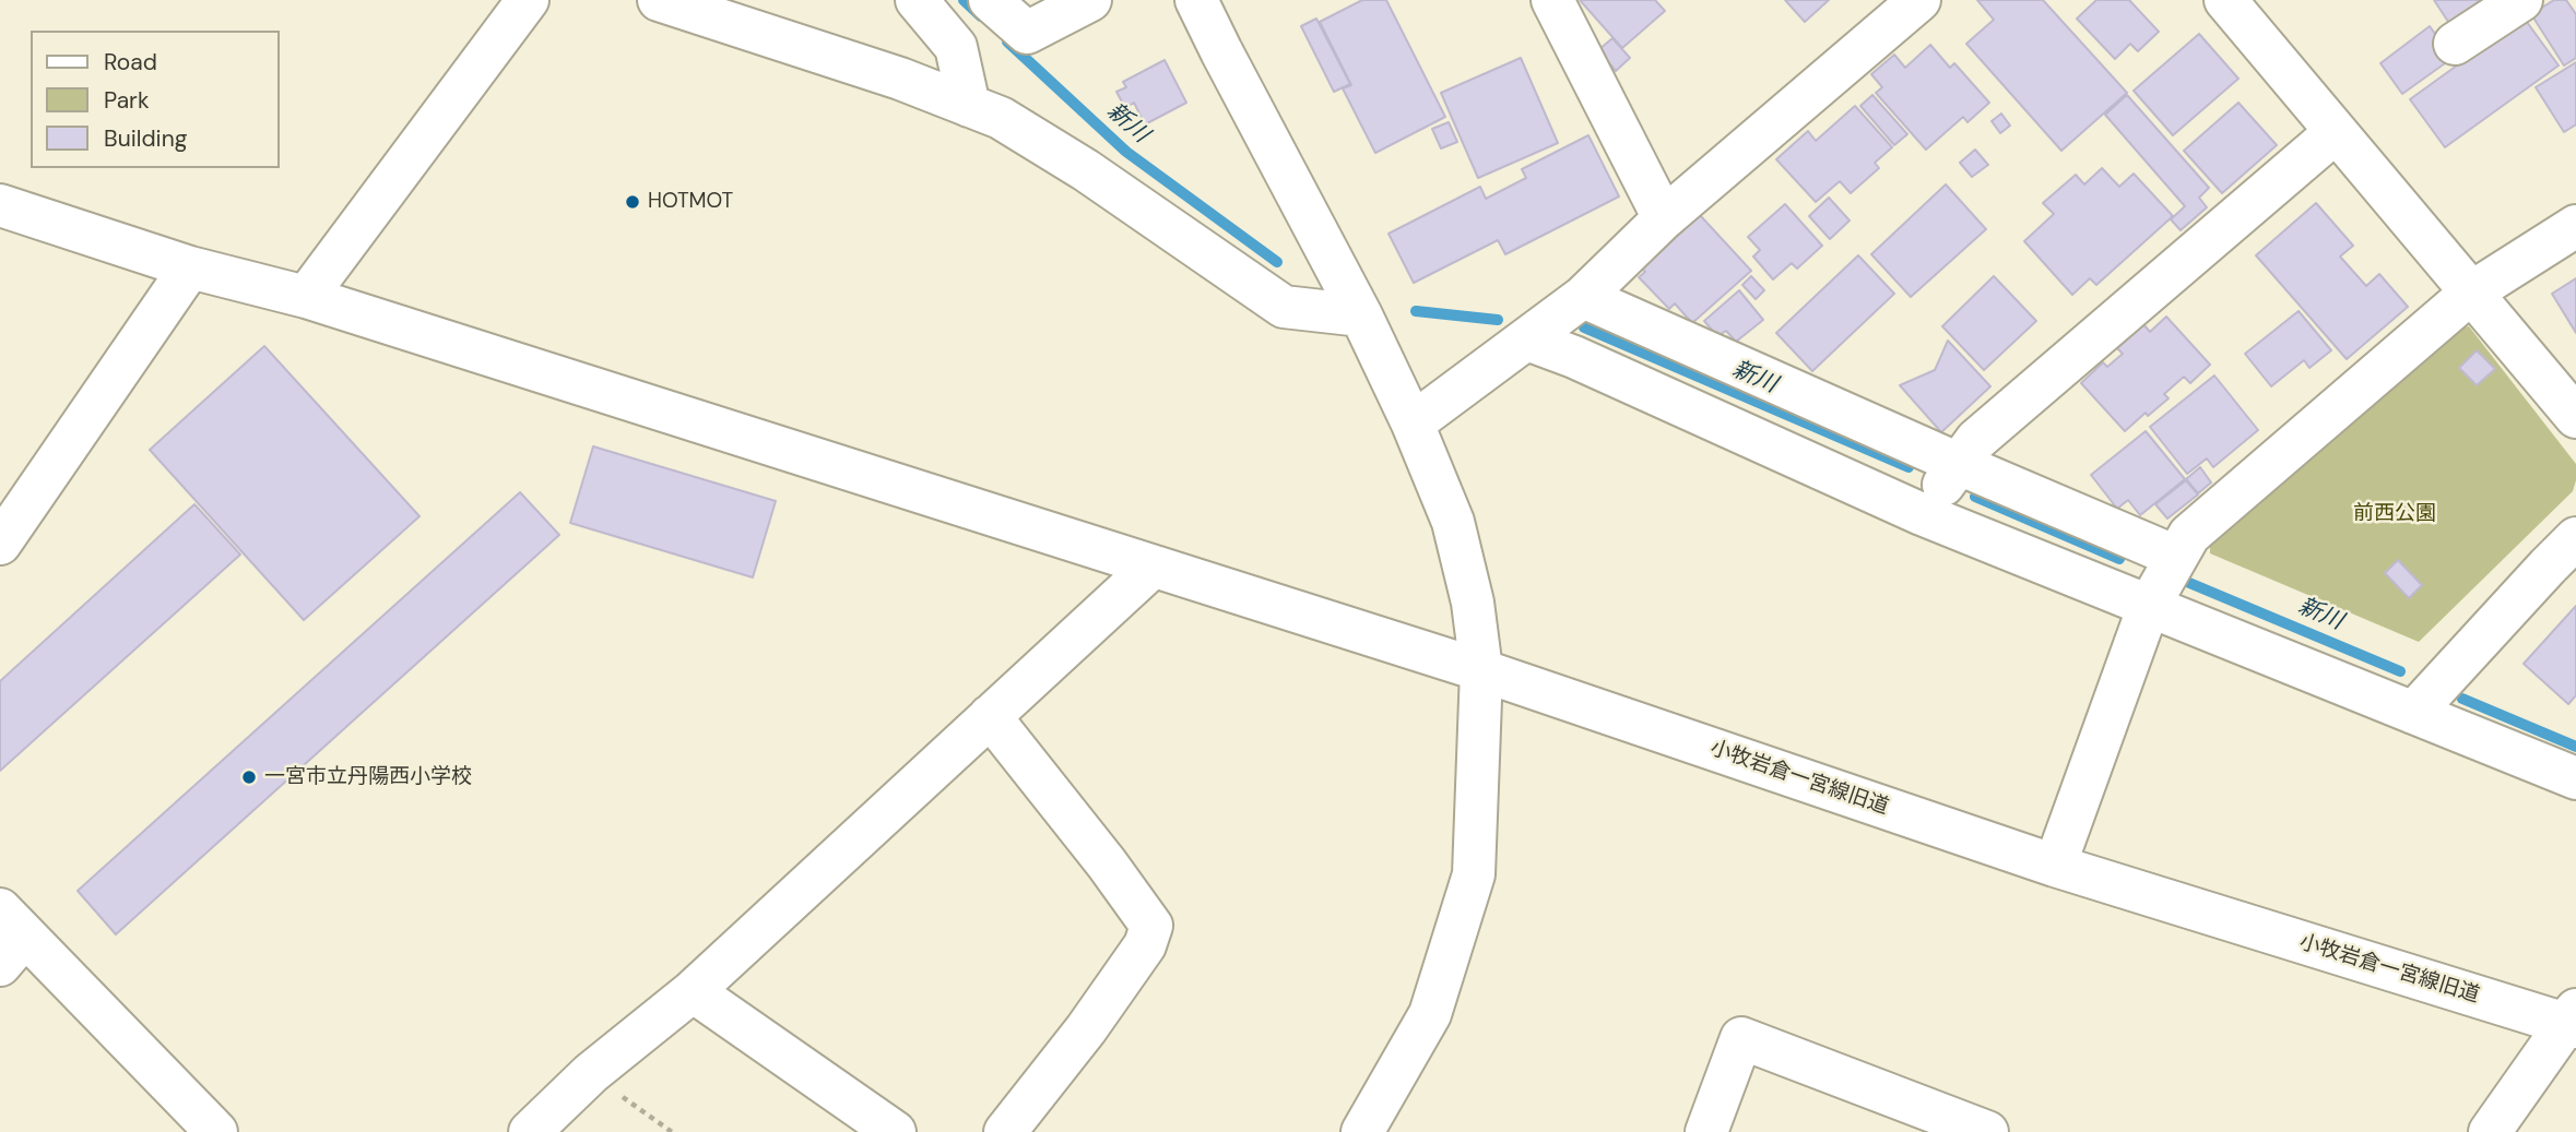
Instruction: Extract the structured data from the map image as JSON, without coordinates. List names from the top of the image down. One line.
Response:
{"streets":{"street":["小牧岩倉一宮線旧道"]},"water":["新川"],"parks":["前西公園"],"places":["HOTMOT","一宮市立丹陽西小学校"],"legend":["Road","Park","Building"]}
